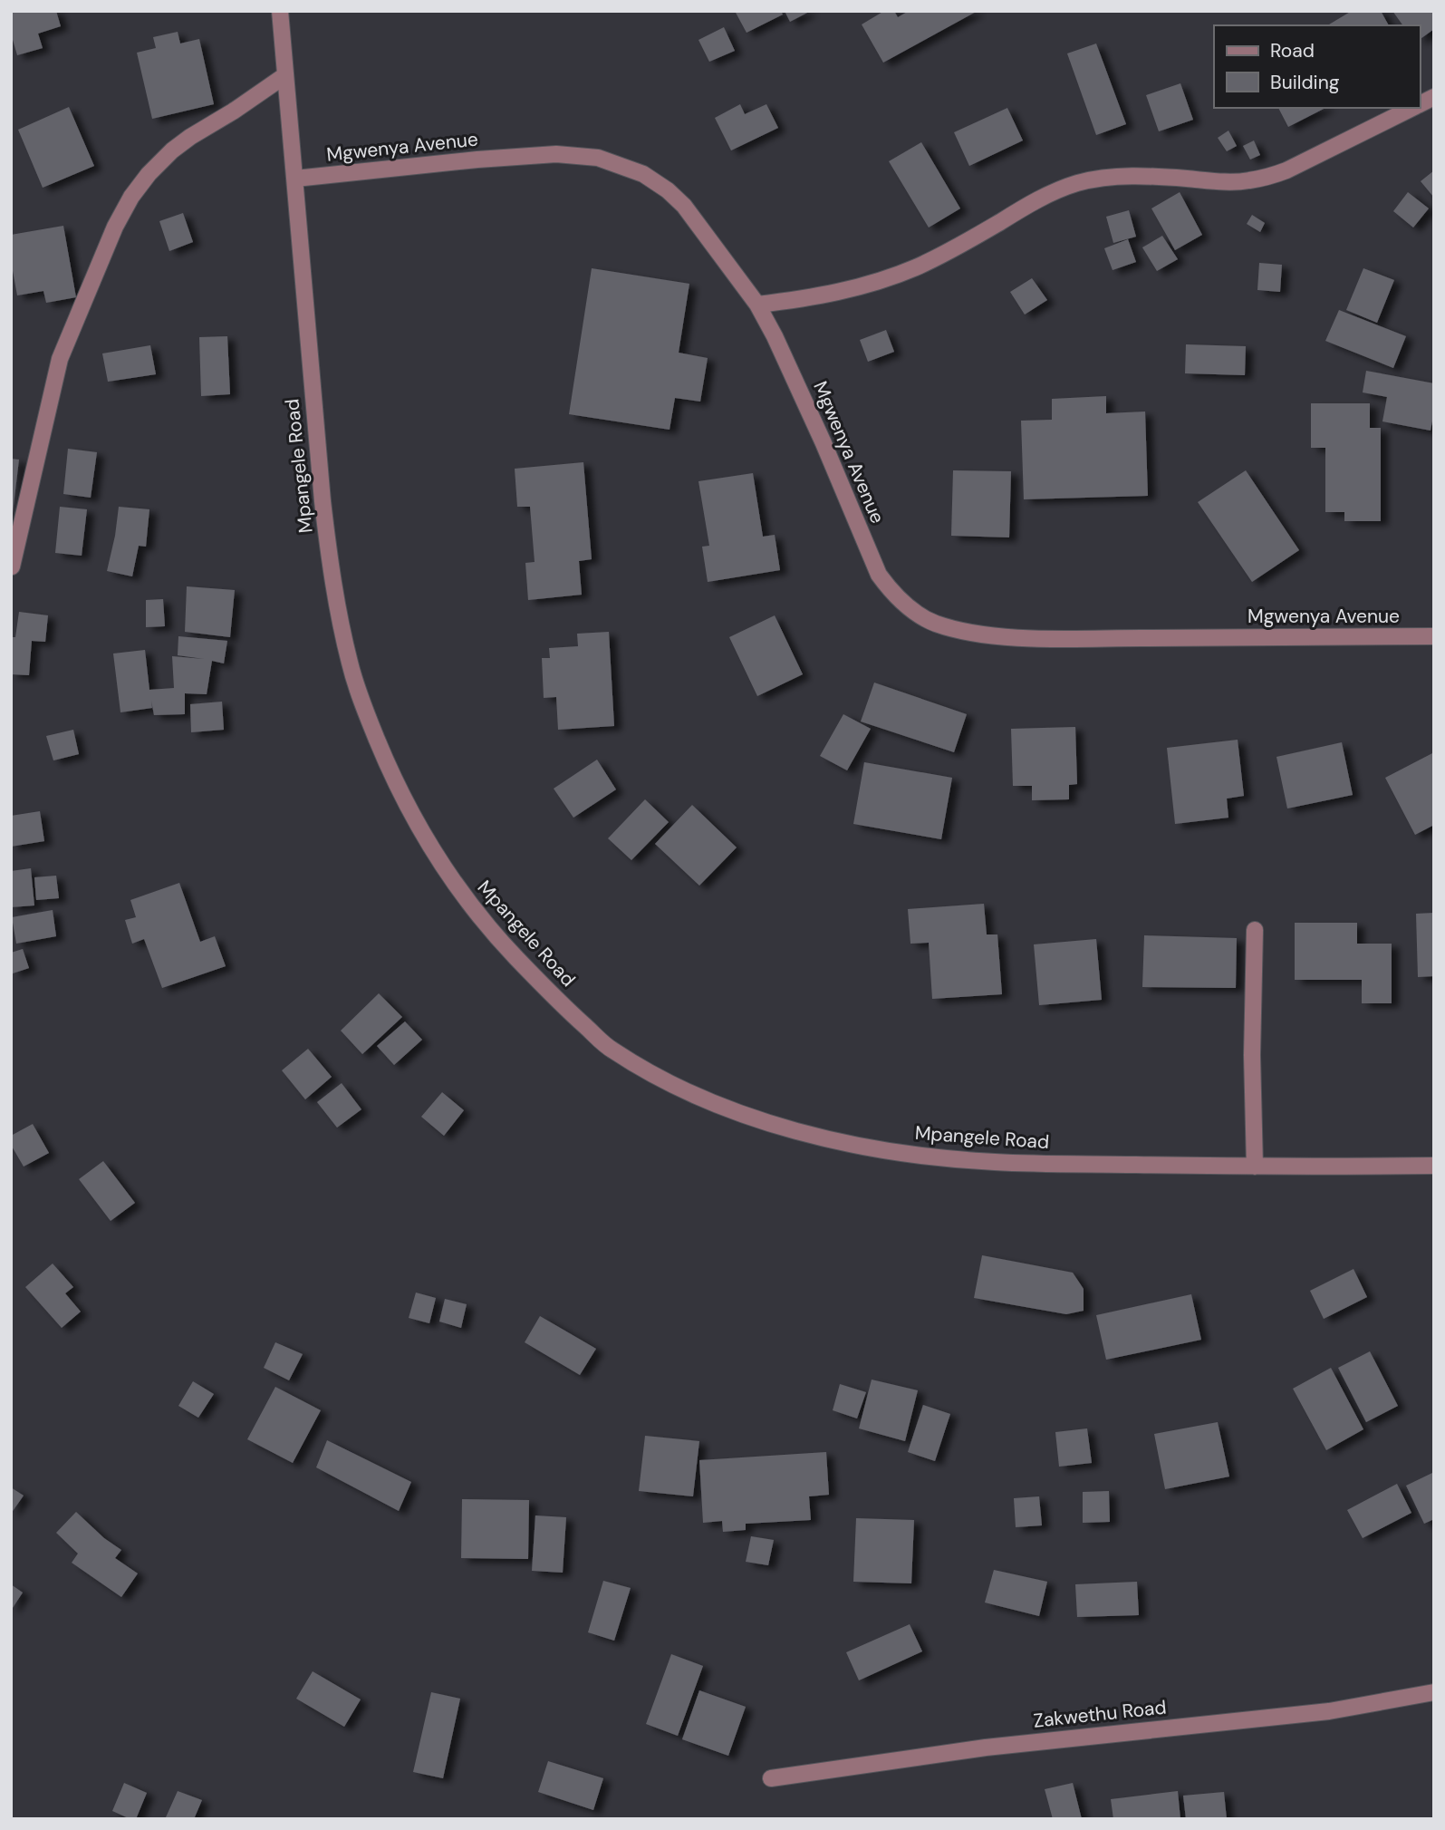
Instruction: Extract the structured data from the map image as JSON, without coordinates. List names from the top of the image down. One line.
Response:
{"streets":{"street":["Mgwenya Avenue","Mpangele Road","Zakwethu Road"]},"crossings":[["Mgwenya Avenue","Mpangele Road"]],"legend":["Road","Building"]}
